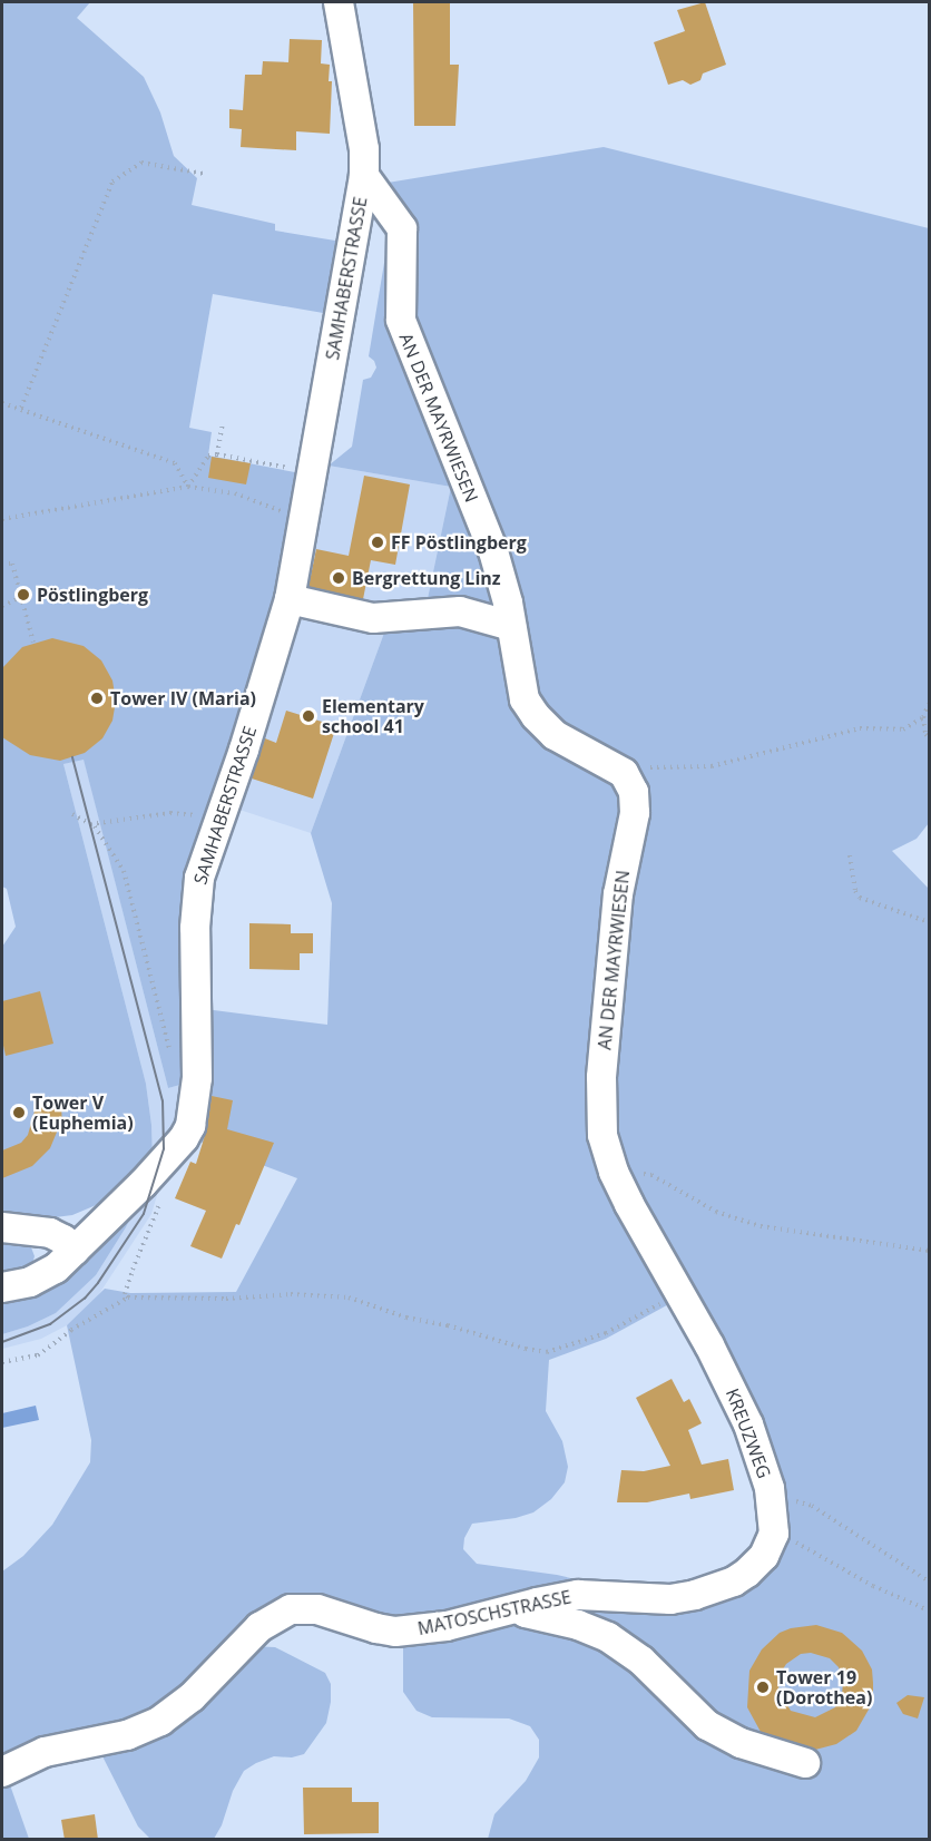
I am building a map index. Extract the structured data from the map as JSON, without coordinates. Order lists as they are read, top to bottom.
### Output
{
  "streets": {
    "street": [
      "SAMHABERSTRASSE",
      "AN DER MAYRWIESEN",
      "KREUZWEG",
      "MATOSCHSTRASSE"
    ]
  },
  "crossings": [
    ["SAMHABERSTRASSE", "AN DER MAYRWIESEN"],
    ["AN DER MAYRWIESEN", "KREUZWEG"],
    ["KREUZWEG", "MATOSCHSTRASSE"]
  ],
  "places": [
    "FF Pöstlingberg",
    "Bergrettung Linz",
    "Pöstlingberg",
    "Tower IV (Maria)",
    "Elementary school 41",
    "Tower V (Euphemia)",
    "Tower 19 (Dorothea)"
  ]
}
